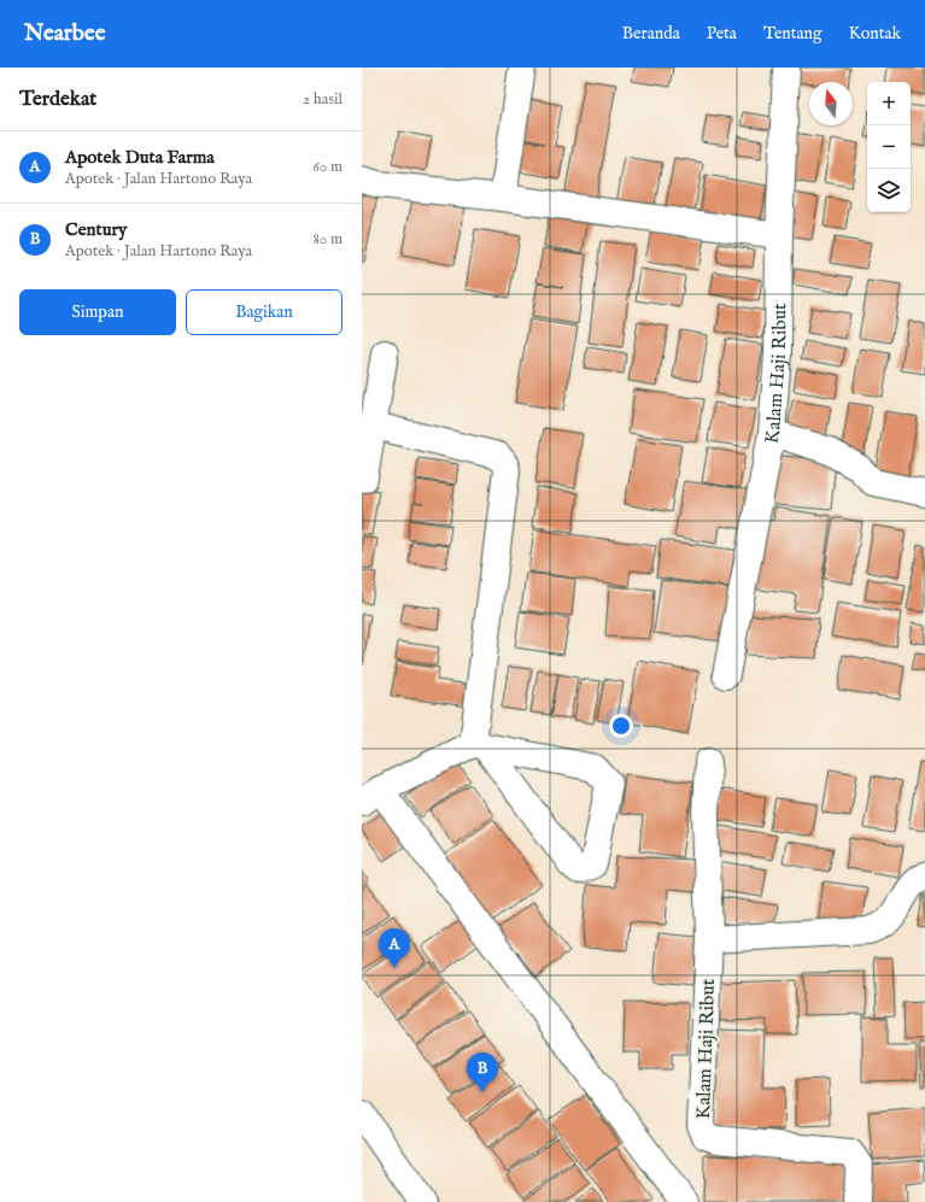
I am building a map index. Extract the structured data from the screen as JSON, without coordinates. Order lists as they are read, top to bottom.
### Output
{
  "streets": {
    "street": ["Kalam Haji Ribut"]
  },
  "north": "top",
  "page": {
    "header": "Nearbee",
    "nav": [
      "Beranda",
      "Peta",
      "Tentang",
      "Kontak"
    ],
    "heading": ["Terdekat", "2 hasil"],
    "map_buttons": ["+", "−"],
    "list": [
      {
        "mark": "A",
        "name": "Apotek Duta Farma",
        "note": "Apotek · Jalan Hartono Raya",
        "value": "60 m"
      },
      {
        "mark": "B",
        "name": "Century",
        "note": "Apotek · Jalan Hartono Raya",
        "value": "80 m"
      }
    ],
    "buttons": ["Simpan", "Bagikan"],
    "pins": ["A", "B"]
  }
}
